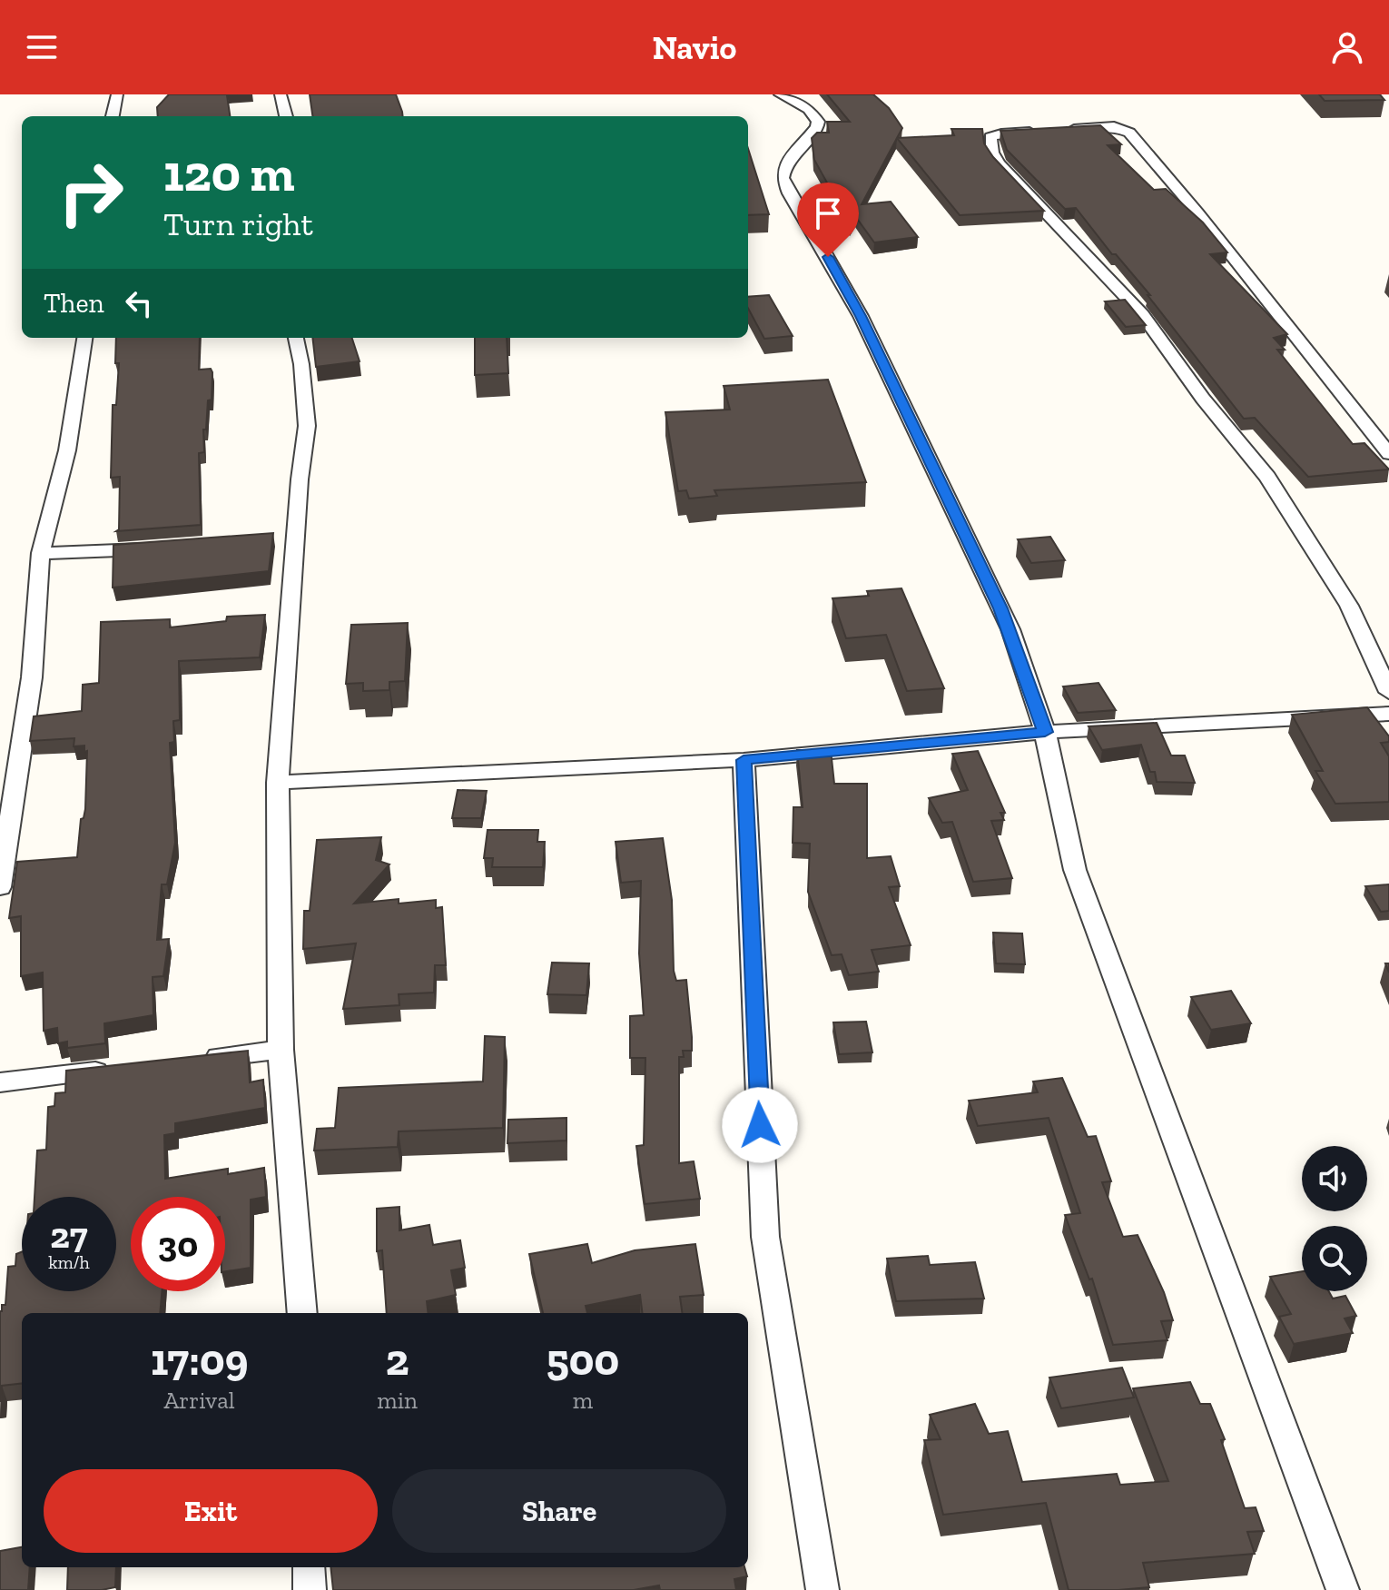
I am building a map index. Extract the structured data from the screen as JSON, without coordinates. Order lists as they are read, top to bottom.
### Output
{
  "page": {
    "header": "Navio",
    "turn": ["120 m", "Turn right"],
    "then": "Then",
    "speed": "27 km/h",
    "limit": "30",
    "eta": [
      "17:09",
      "Arrival",
      "2",
      "min",
      "500",
      "m"
    ],
    "buttons": ["Exit", "Share"]
  }
}
